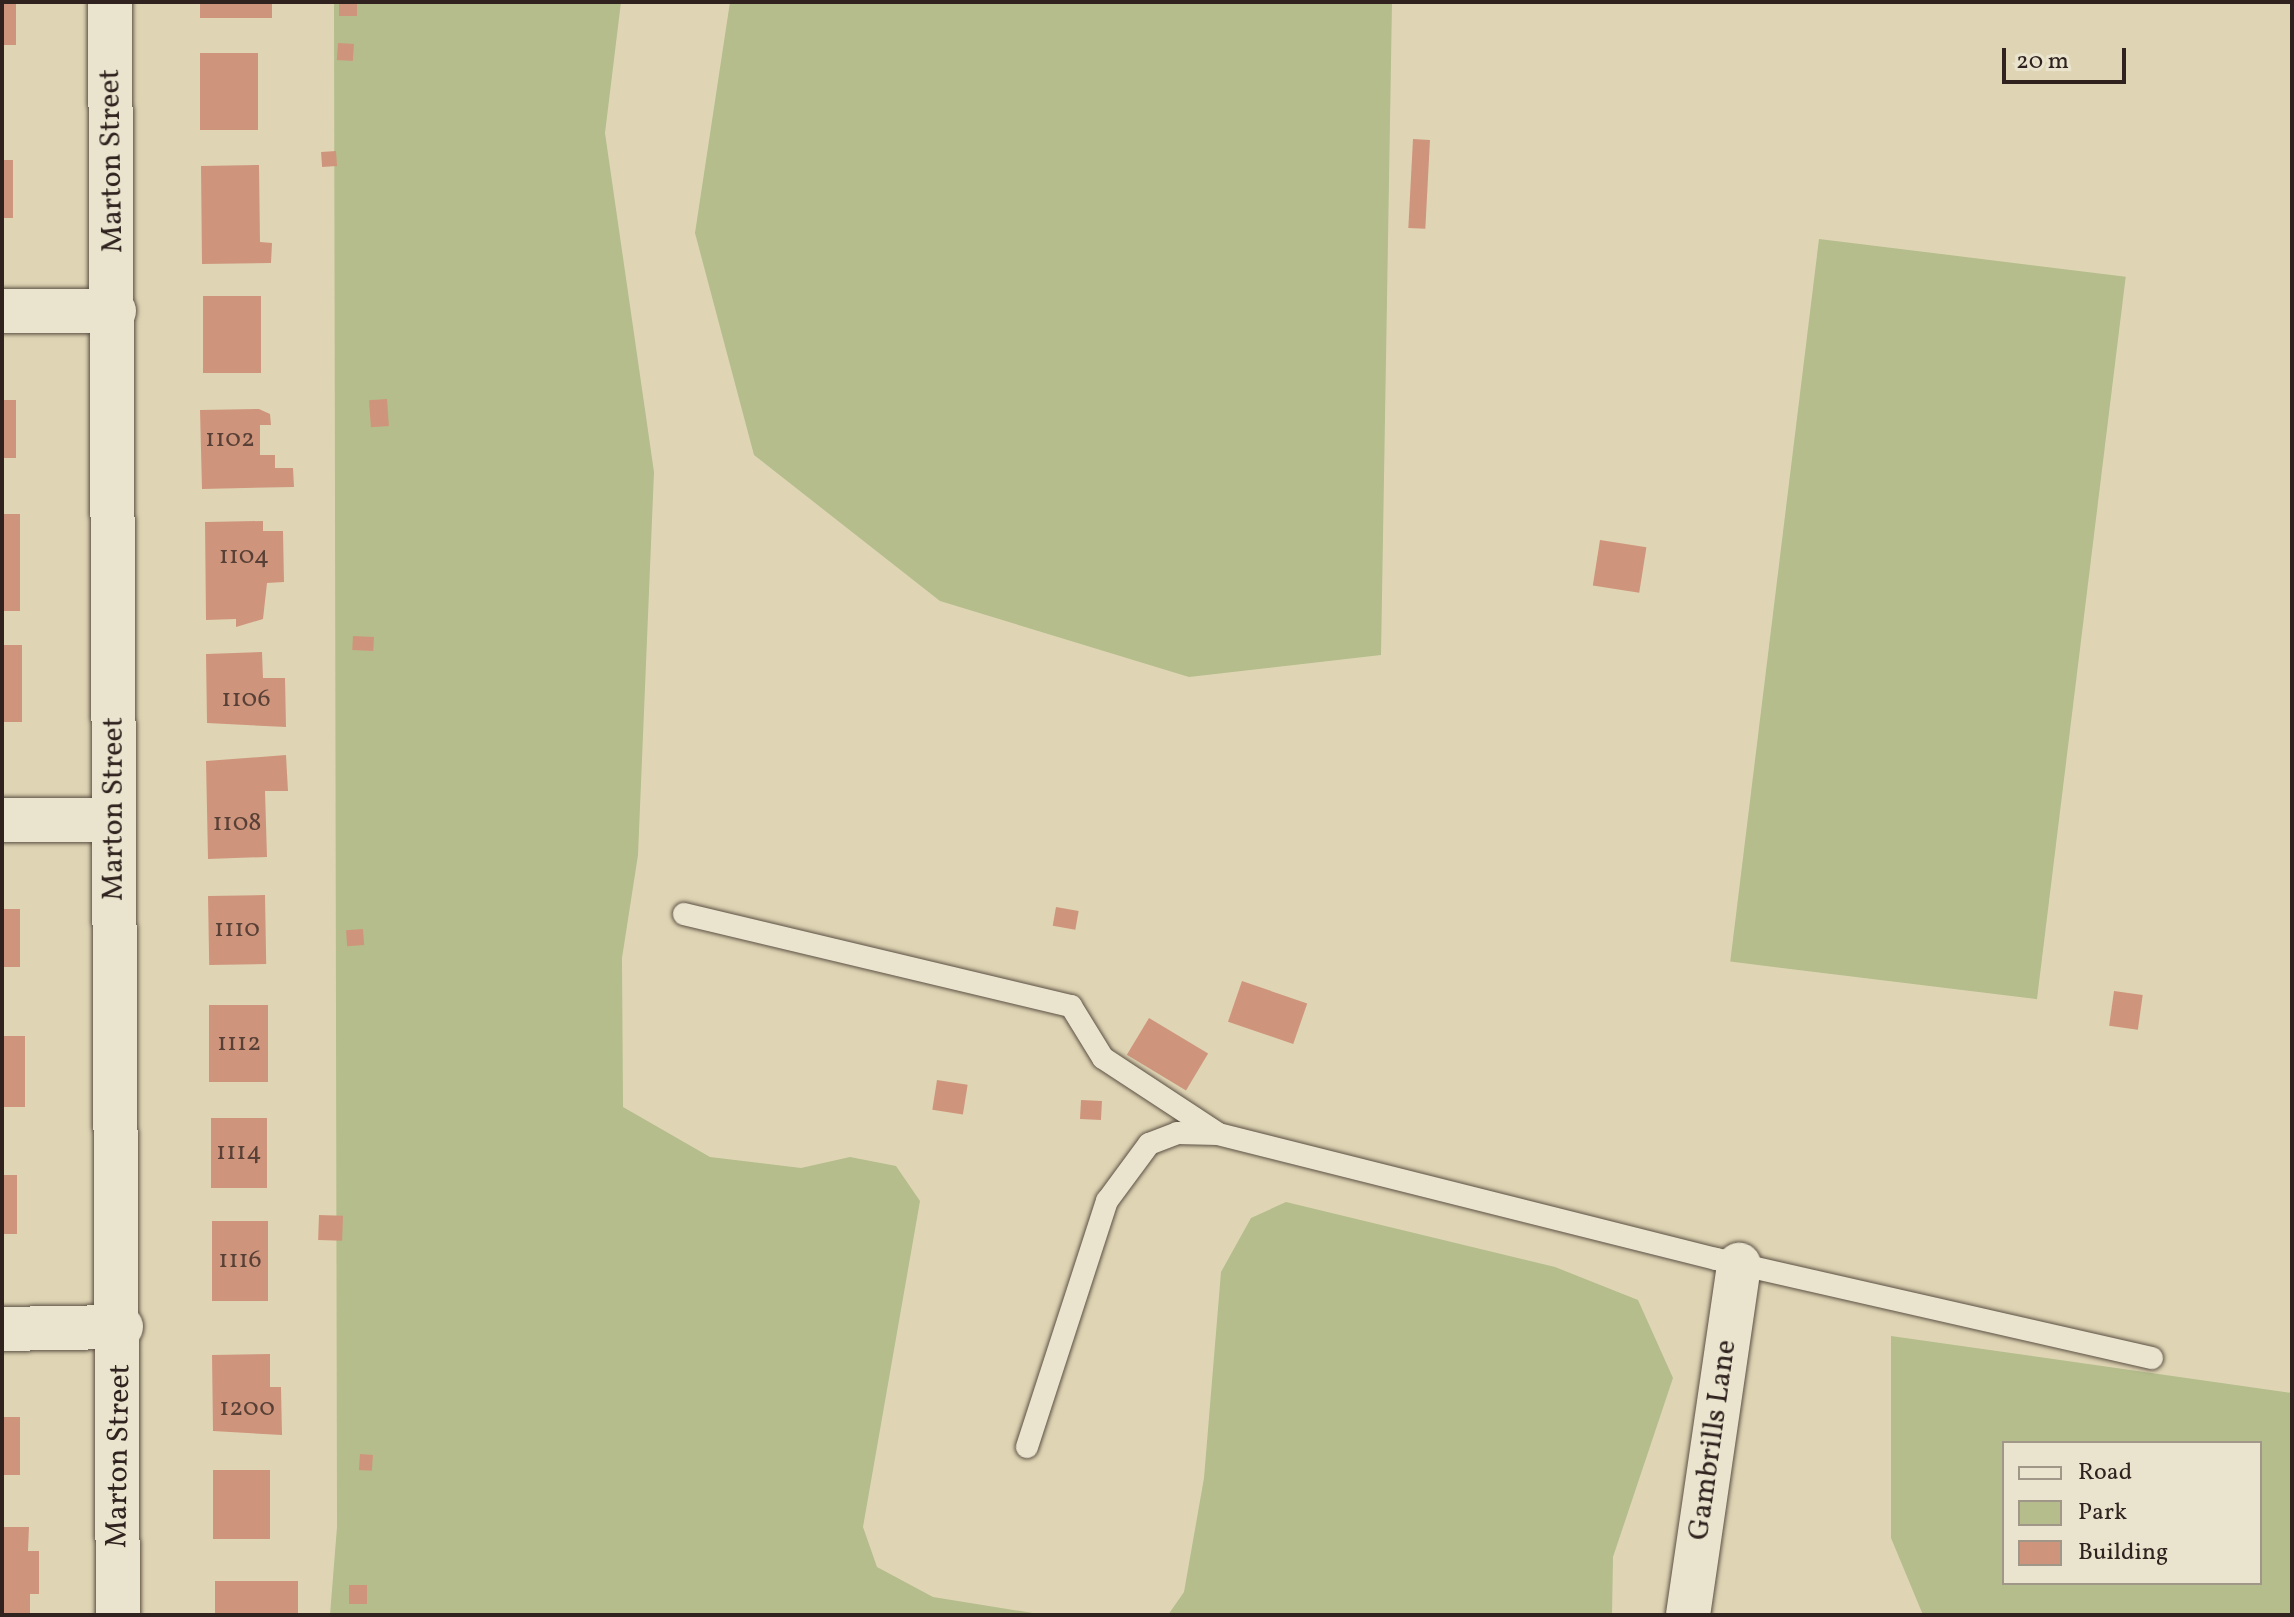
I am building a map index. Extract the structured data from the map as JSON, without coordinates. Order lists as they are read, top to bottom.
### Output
{
  "streets": {
    "street": ["Marton Street", "Gambrills Lane"]
  },
  "house_numbers": [
    "1102",
    "1104",
    "1106",
    "1108",
    "1110",
    "1112",
    "1114",
    "1116",
    "1200"
  ],
  "legend": ["Road", "Park", "Building"],
  "scale_bar": "20 m"
}
